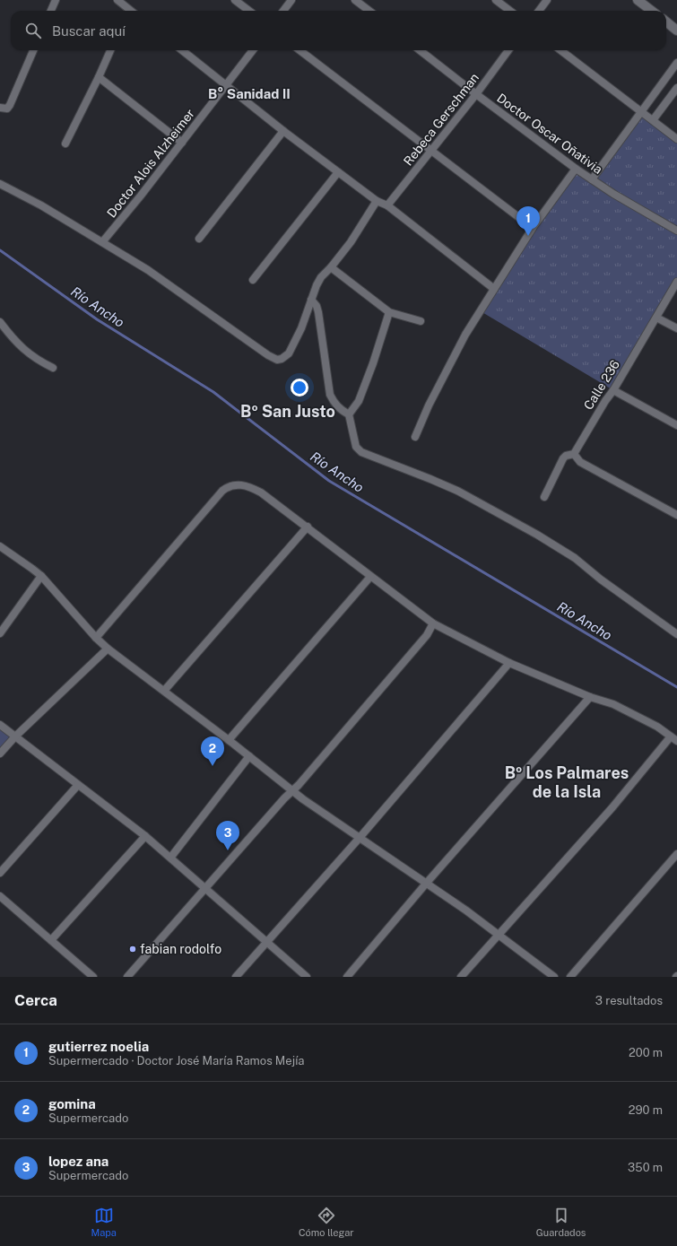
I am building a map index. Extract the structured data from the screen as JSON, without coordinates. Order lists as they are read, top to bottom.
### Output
{
  "streets": {
    "street": [
      "Rebeca Gerschman",
      "Doctor Oscar Oñativia",
      "Doctor Alois Alzheimer",
      "Calle 236"
    ]
  },
  "crossings": [
    ["Rebeca Gerschman", "Doctor Oscar Oñativia"]
  ],
  "districts": ["B° Sanidad II", "Bº San Justo", "Bº Los Palmares de la Isla"],
  "water": ["Río Ancho"],
  "places": ["fabian rodolfo"],
  "page": {
    "search": "Buscar aquí",
    "pins": ["1", "2", "3"],
    "heading": ["Cerca", "3 resultados"],
    "list": [
      {
        "mark": "1",
        "name": "gutierrez noelia",
        "note": "Supermercado · Doctor José María Ramos Mejía",
        "value": "200 m"
      },
      {
        "mark": "2",
        "name": "gomina",
        "note": "Supermercado",
        "value": "290 m"
      },
      {
        "mark": "3",
        "name": "lopez ana",
        "note": "Supermercado",
        "value": "350 m"
      }
    ],
    "nav": ["Mapa", "Cómo llegar", "Guardados"]
  }
}
